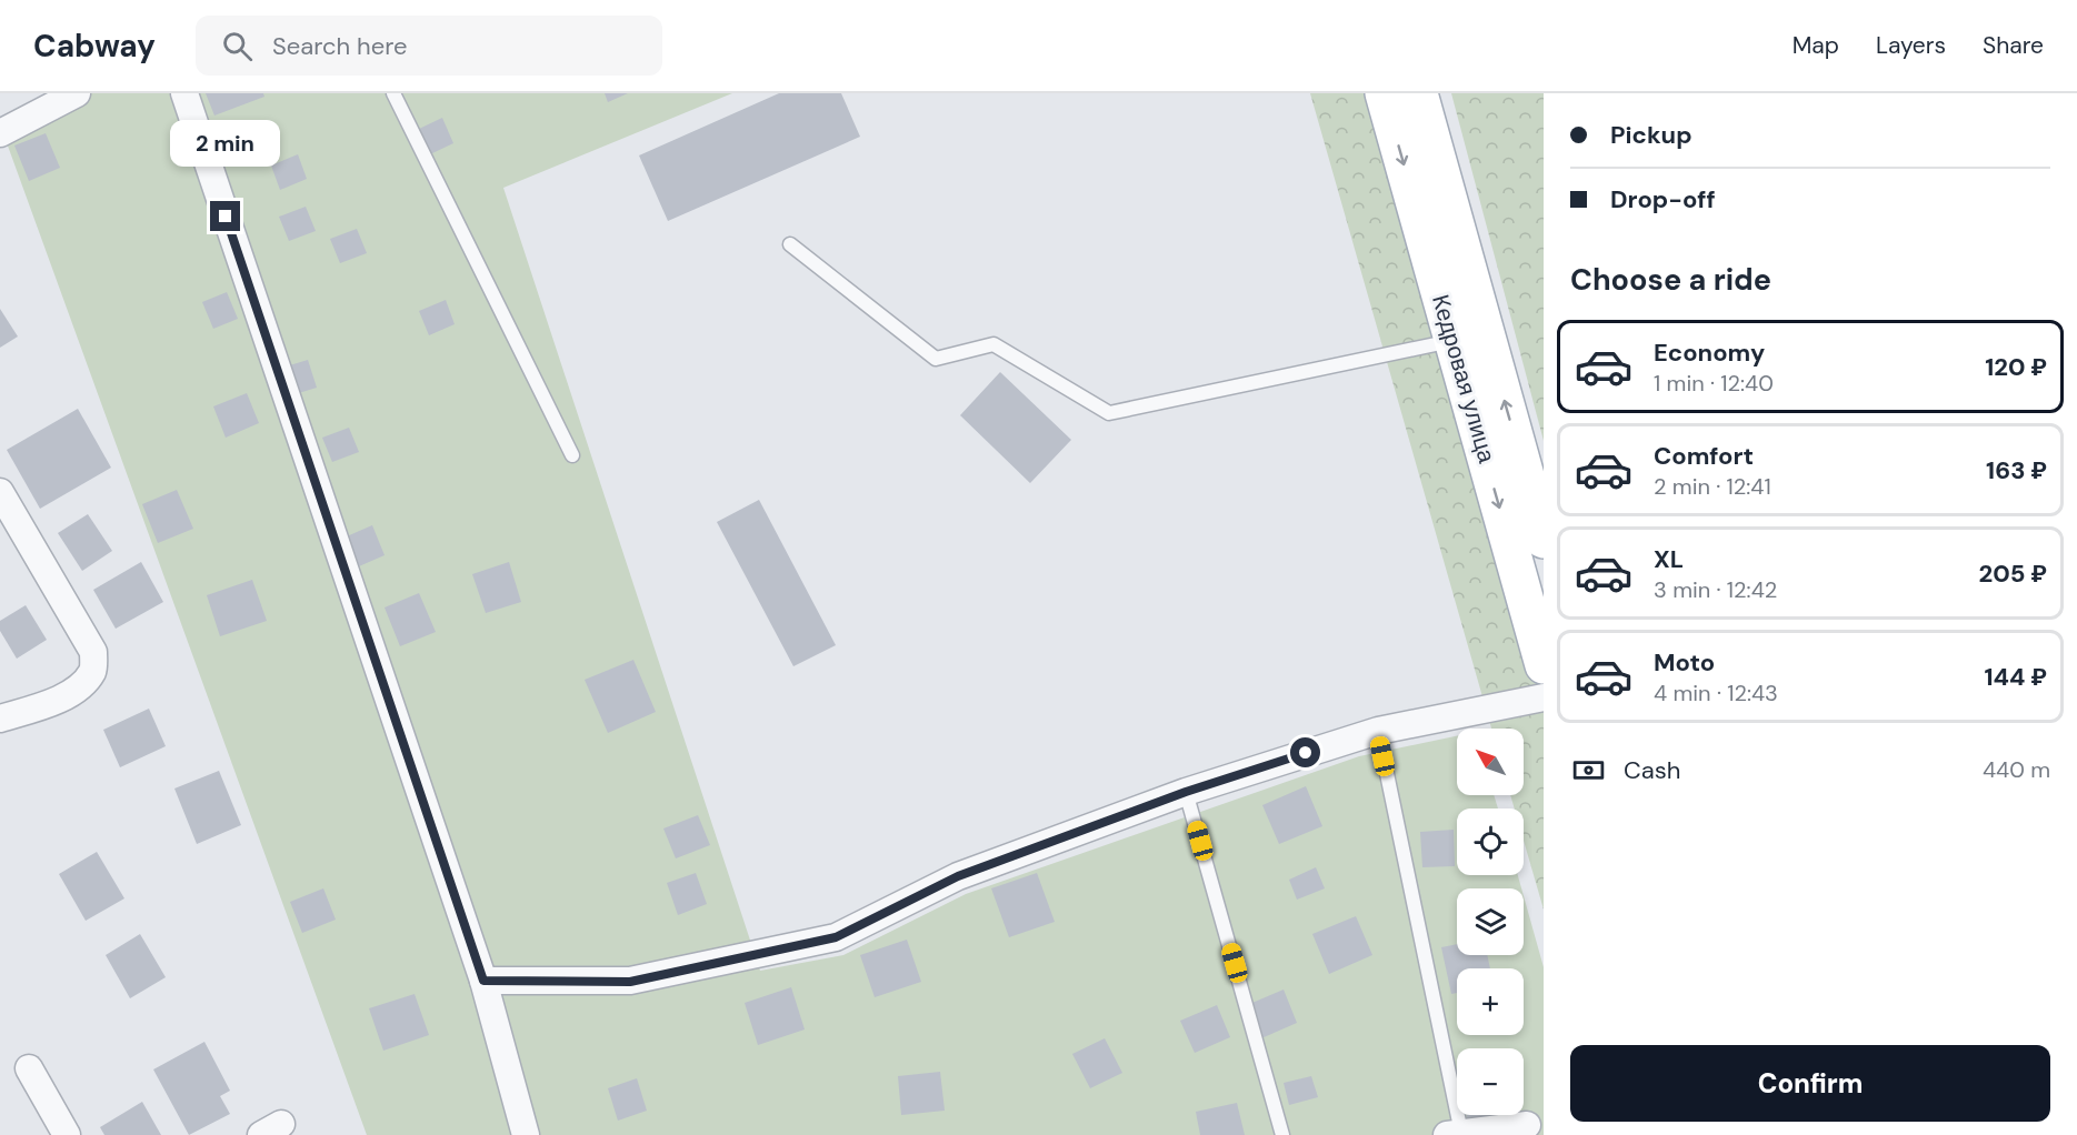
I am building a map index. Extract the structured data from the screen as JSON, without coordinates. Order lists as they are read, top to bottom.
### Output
{
  "streets": {
    "main road": ["Кедровая улица"]
  },
  "north": "top left",
  "page": {
    "header": "Cabway",
    "search": "Search here",
    "nav": ["Map", "Layers", "Share"],
    "banner": ["Pickup", "Drop-off"],
    "bubble": "2 min",
    "heading": "Choose a ride",
    "list": [
      {
        "name": "Economy",
        "note": "1 min · 12:40",
        "value": "120 ₽"
      },
      {
        "name": "Comfort",
        "note": "2 min · 12:41",
        "value": "163 ₽"
      },
      {
        "name": "XL",
        "note": "3 min · 12:42",
        "value": "205 ₽"
      },
      {
        "name": "Moto",
        "note": "4 min · 12:43",
        "value": "144 ₽"
      }
    ],
    "map_buttons": ["+", "−"],
    "pay": ["Cash", "440 m"],
    "buttons": "Confirm"
  }
}
